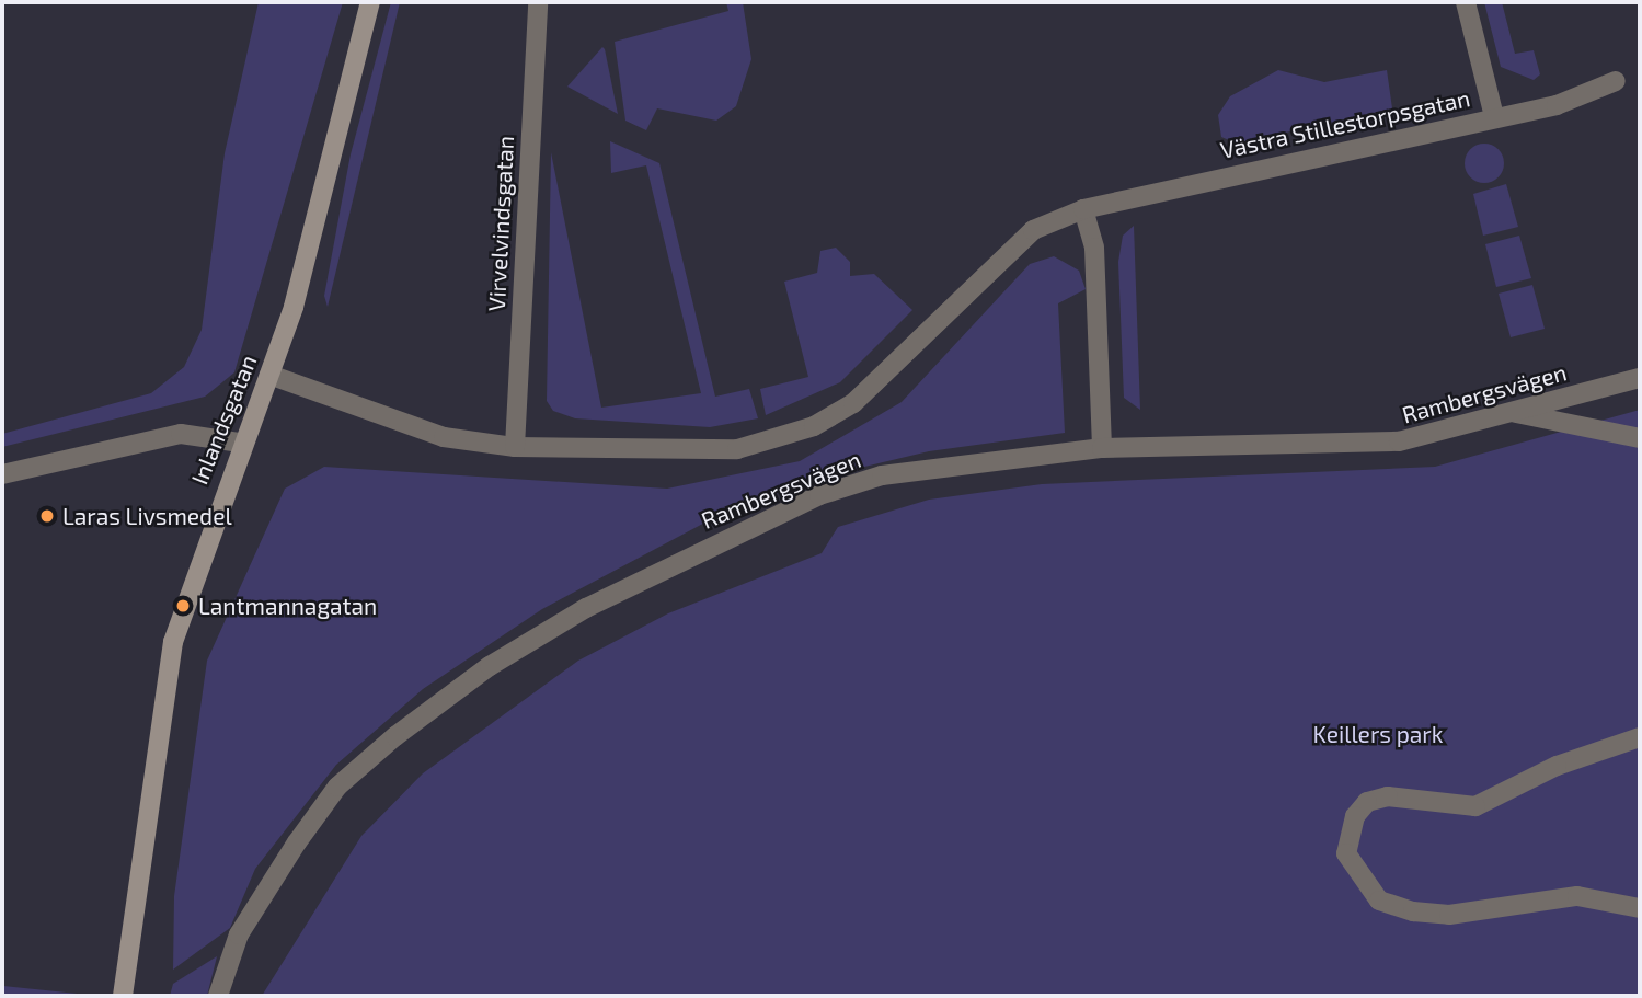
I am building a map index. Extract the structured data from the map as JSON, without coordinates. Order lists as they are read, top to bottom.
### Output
{
  "streets": {
    "street": [
      "Västra Stillestorpsgatan",
      "Virvelvindsgatan",
      "Rambergsvägen",
      "Inlandsgatan"
    ]
  },
  "crossings": [
    ["Västra Stillestorpsgatan", "Virvelvindsgatan"],
    ["Västra Stillestorpsgatan", "Inlandsgatan"]
  ],
  "parks": ["Keillers park"],
  "places": ["Laras Livsmedel", "Lantmannagatan"]
}
